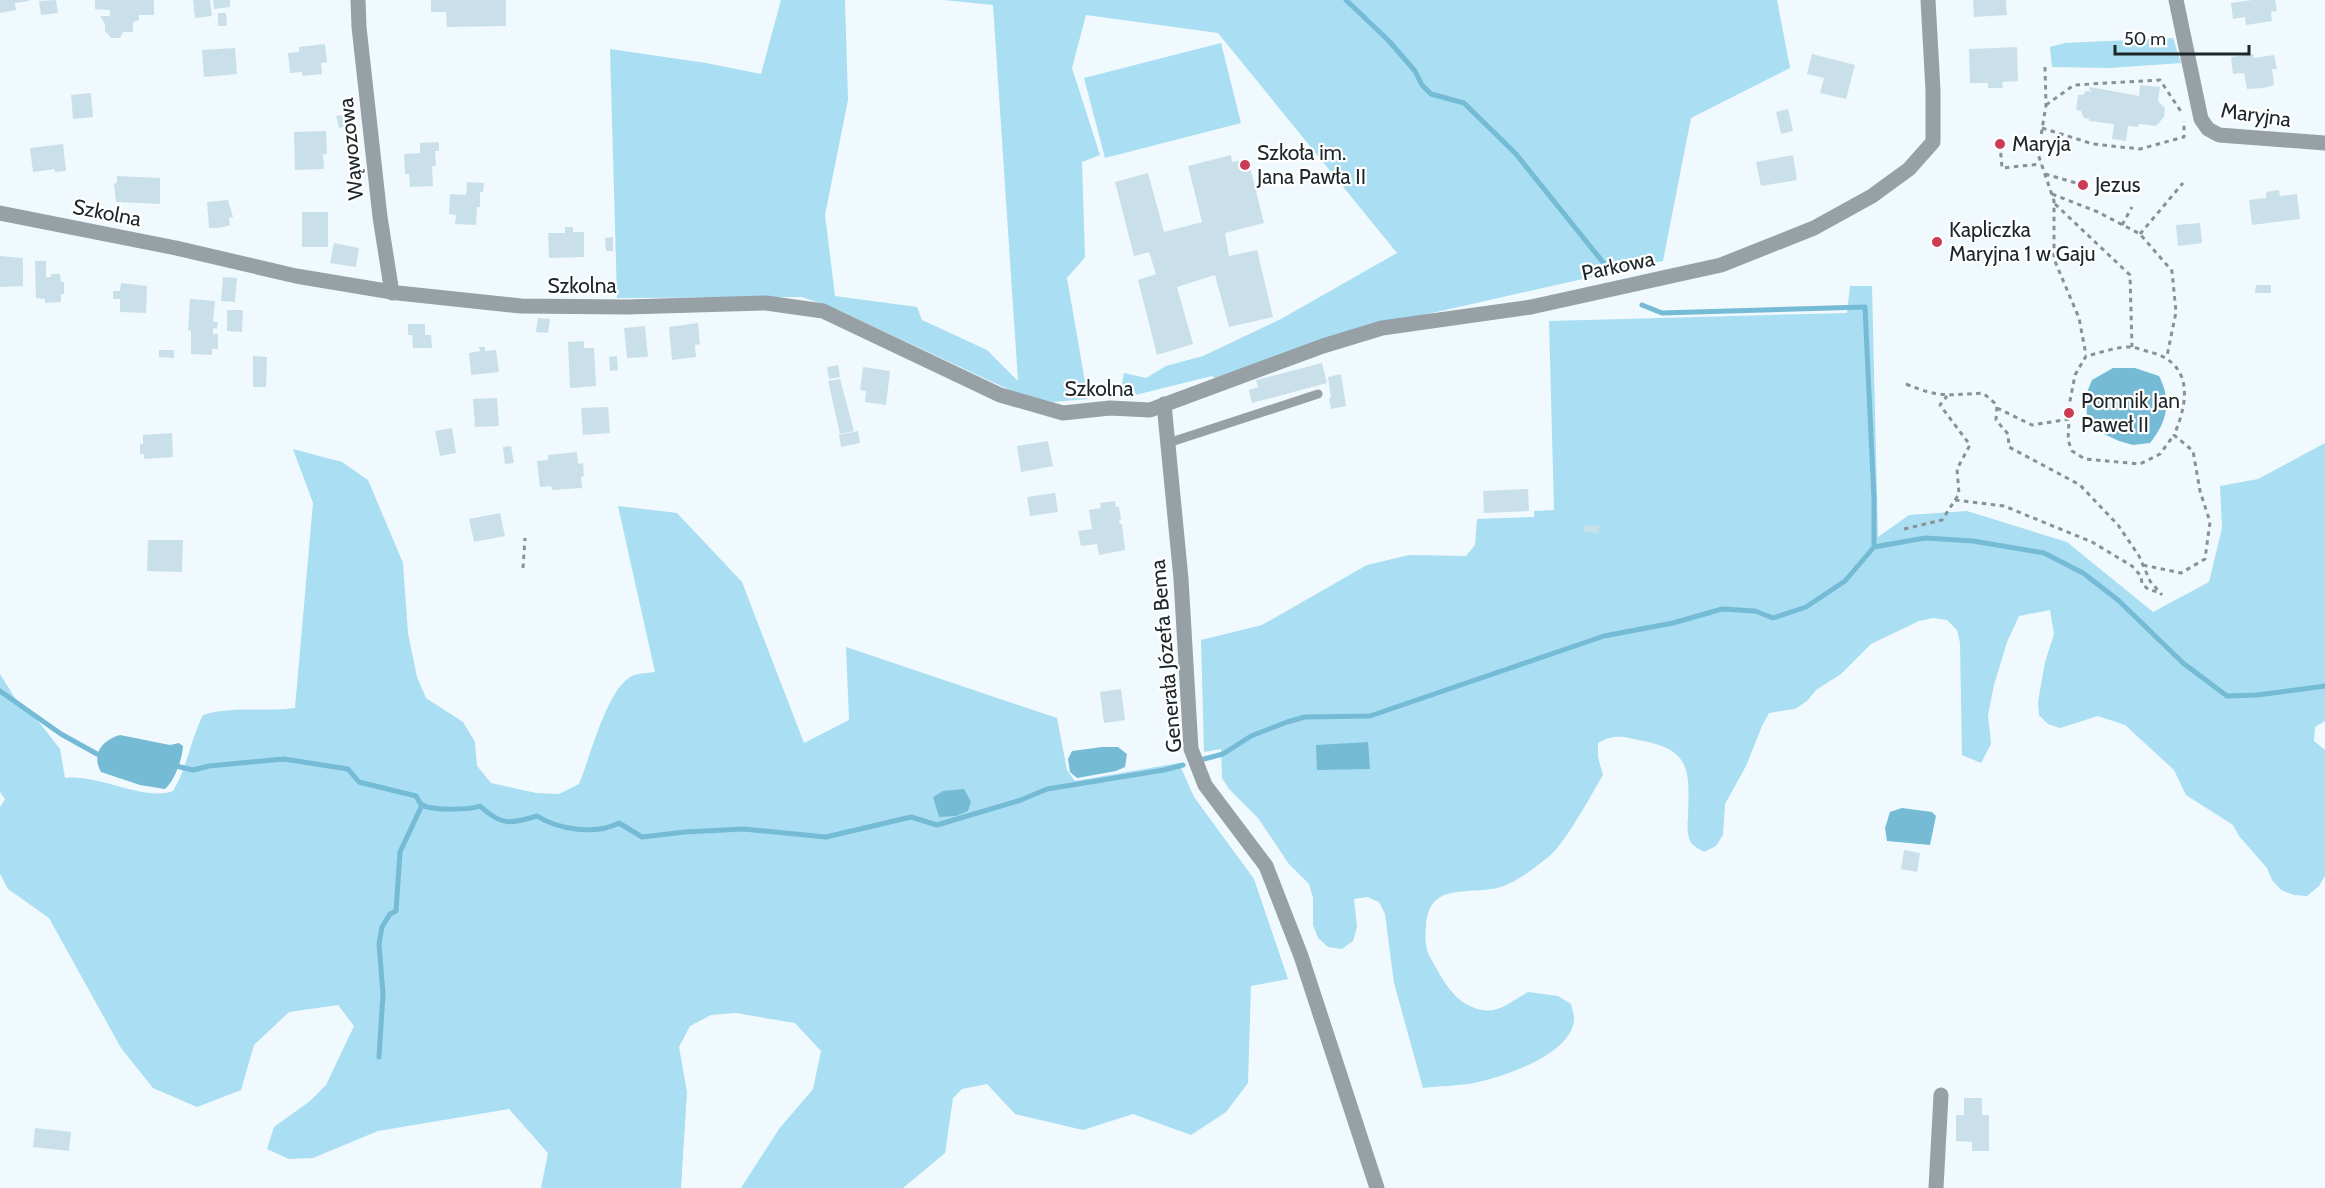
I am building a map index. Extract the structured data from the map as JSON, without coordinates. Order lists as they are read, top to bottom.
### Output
{
  "streets": {
    "street": [
      "Maryjna",
      "Wąwozowa",
      "Szkolna",
      "Parkowa",
      "Generała Józefa Bema"
    ]
  },
  "crossings": [
    ["Wąwozowa", "Szkolna"],
    ["Szkolna", "Parkowa"],
    ["Szkolna", "Generała Józefa Bema"],
    ["Parkowa", "Generała Józefa Bema"]
  ],
  "places": [
    "Maryja",
    "Szkoła im. Jana Pawła II",
    "Jezus",
    "Kapliczka Maryjna 1 w Gaju",
    "Pomnik Jan Paweł II"
  ],
  "scale_bar": "50 m"
}
